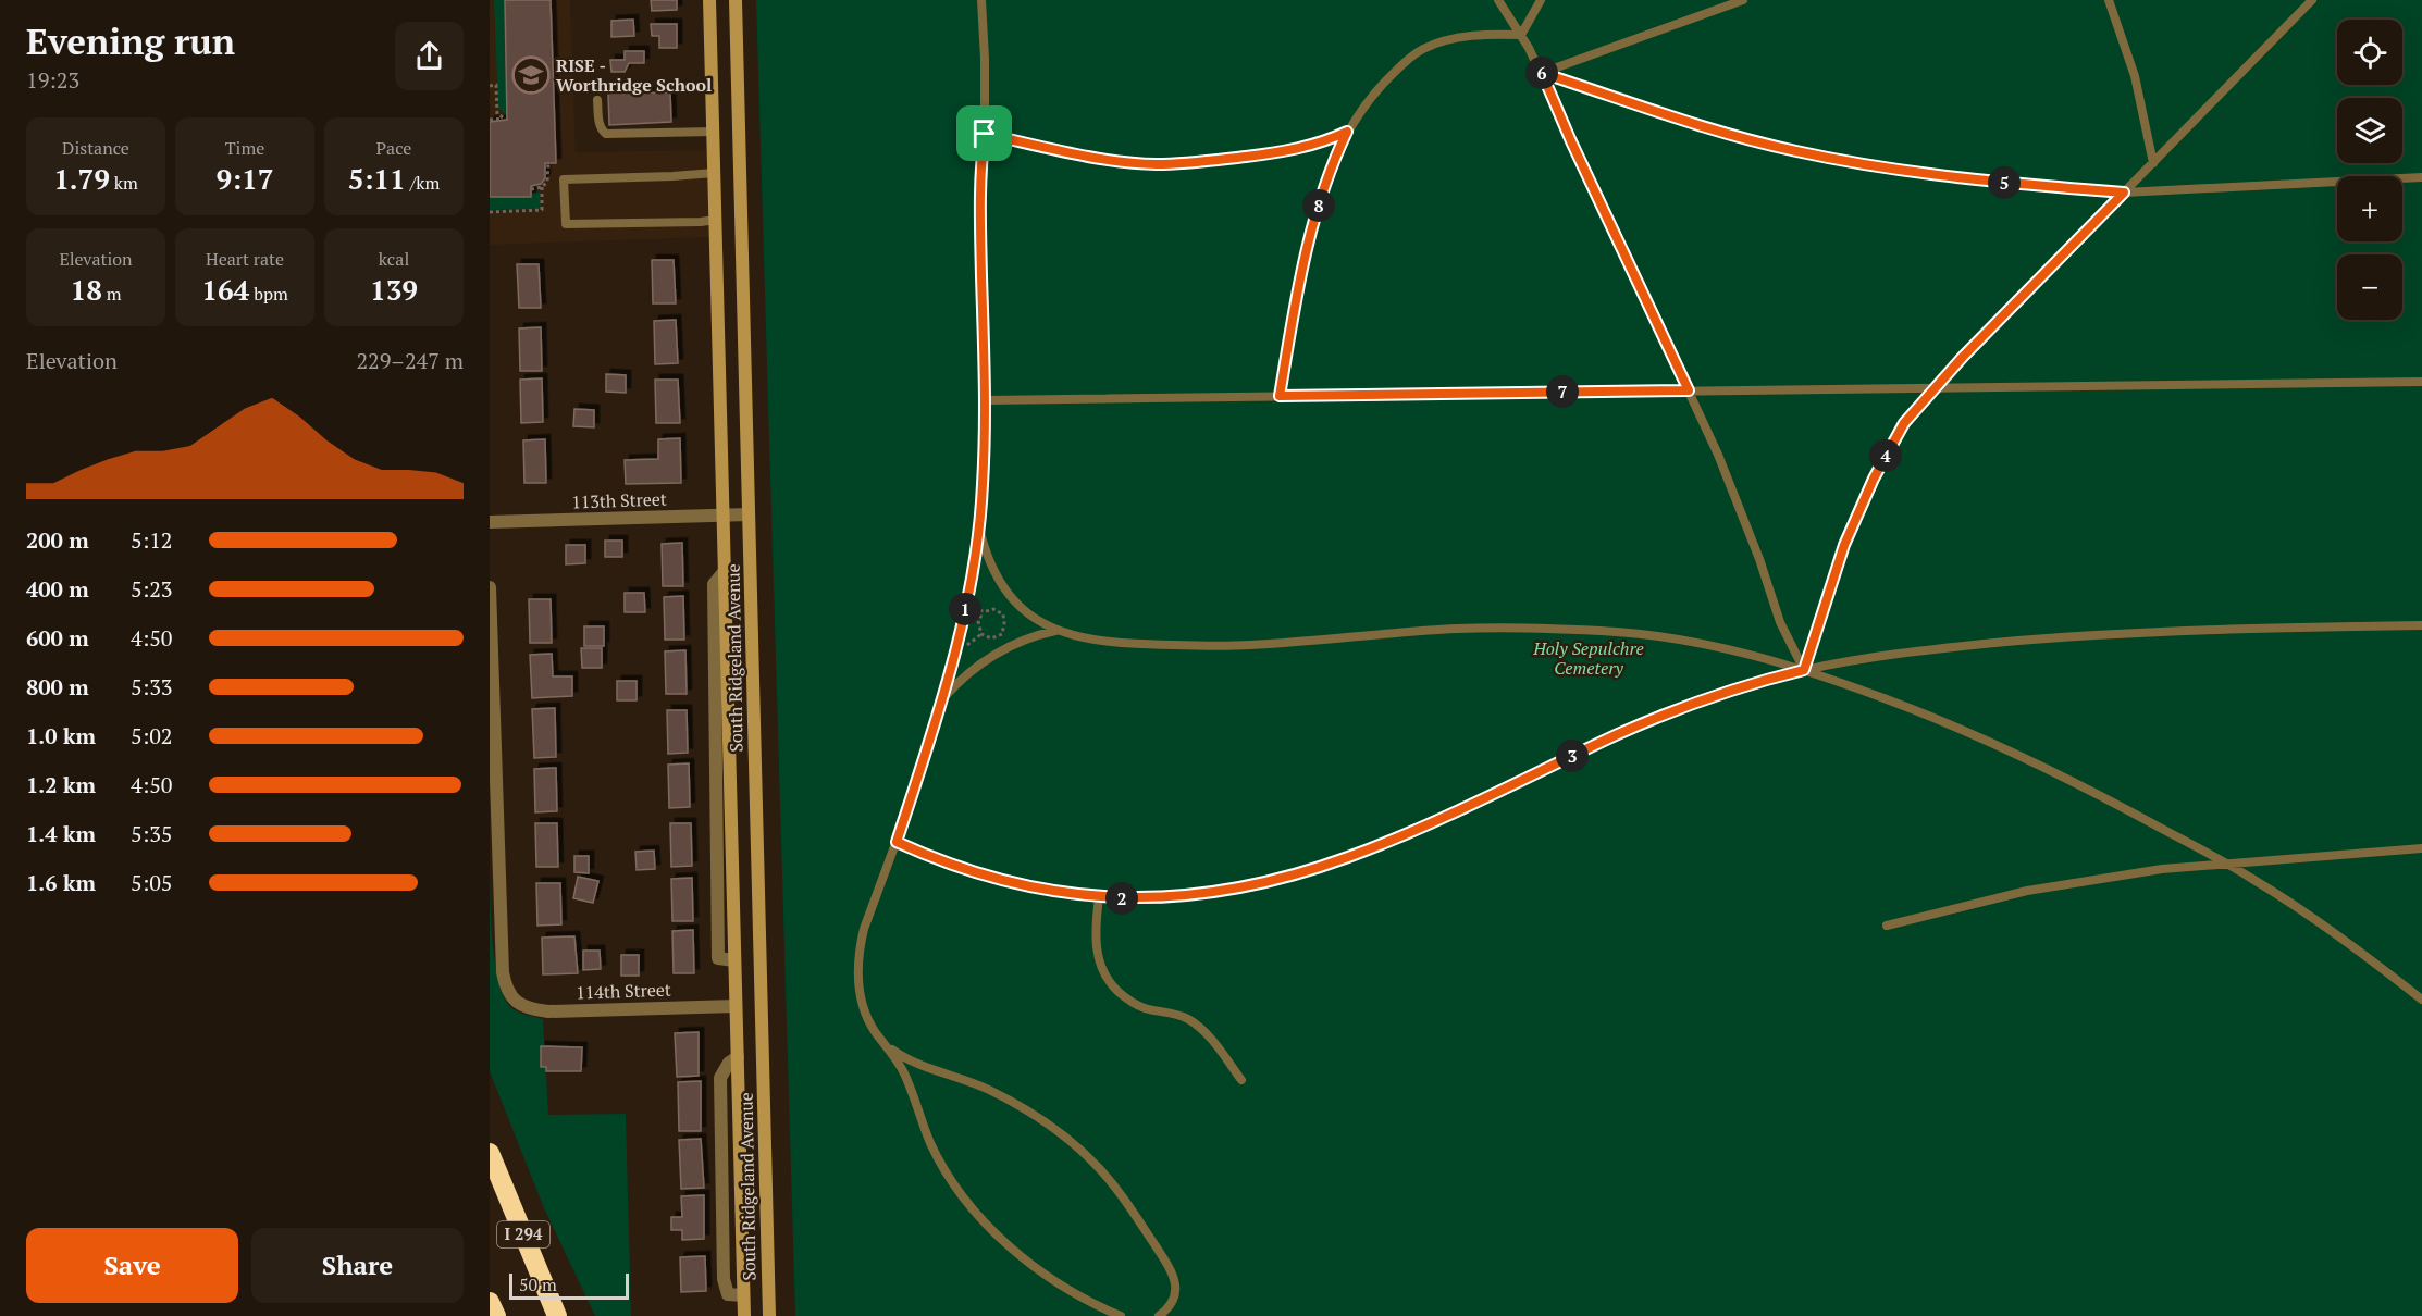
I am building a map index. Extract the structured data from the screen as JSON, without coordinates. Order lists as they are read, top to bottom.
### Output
{
  "streets": {
    "highway": ["I 294"],
    "main road": ["South Ridgeland Avenue"],
    "street": ["113th Street", "114th Street"]
  },
  "crossings": [
    ["113th Street", "South Ridgeland Avenue"],
    ["South Ridgeland Avenue", "114th Street"]
  ],
  "parks": ["Holy Sepulchre Cemetery"],
  "places": {
    "school or university": ["RISE - Worthridge School"]
  },
  "scale_bar": "50 m",
  "page": {
    "heading": ["Evening run", "19:23"],
    "map_buttons": ["+", "−"],
    "pins": [
      "6",
      "5",
      "8",
      "7",
      "4",
      "1",
      "3",
      "2"
    ],
    "stats": [
      ["Distance", "1.79 km"],
      ["Time", "9:17"],
      ["Pace", "5:11 /km"],
      ["Elevation", "18 m"],
      ["Heart rate", "164 bpm"],
      ["kcal", "139"]
    ],
    "chart": ["Elevation", "229–247 m"],
    "list": [
      {
        "name": "200 m",
        "note": "5:12"
      },
      {
        "name": "400 m",
        "note": "5:23"
      },
      {
        "name": "600 m",
        "note": "4:50"
      },
      {
        "name": "800 m",
        "note": "5:33"
      },
      {
        "name": "1.0 km",
        "note": "5:02"
      },
      {
        "name": "1.2 km",
        "note": "4:50"
      },
      {
        "name": "1.4 km",
        "note": "5:35"
      },
      {
        "name": "1.6 km",
        "note": "5:05"
      }
    ],
    "buttons": ["Save", "Share"],
    "scale": "50 m"
  }
}
